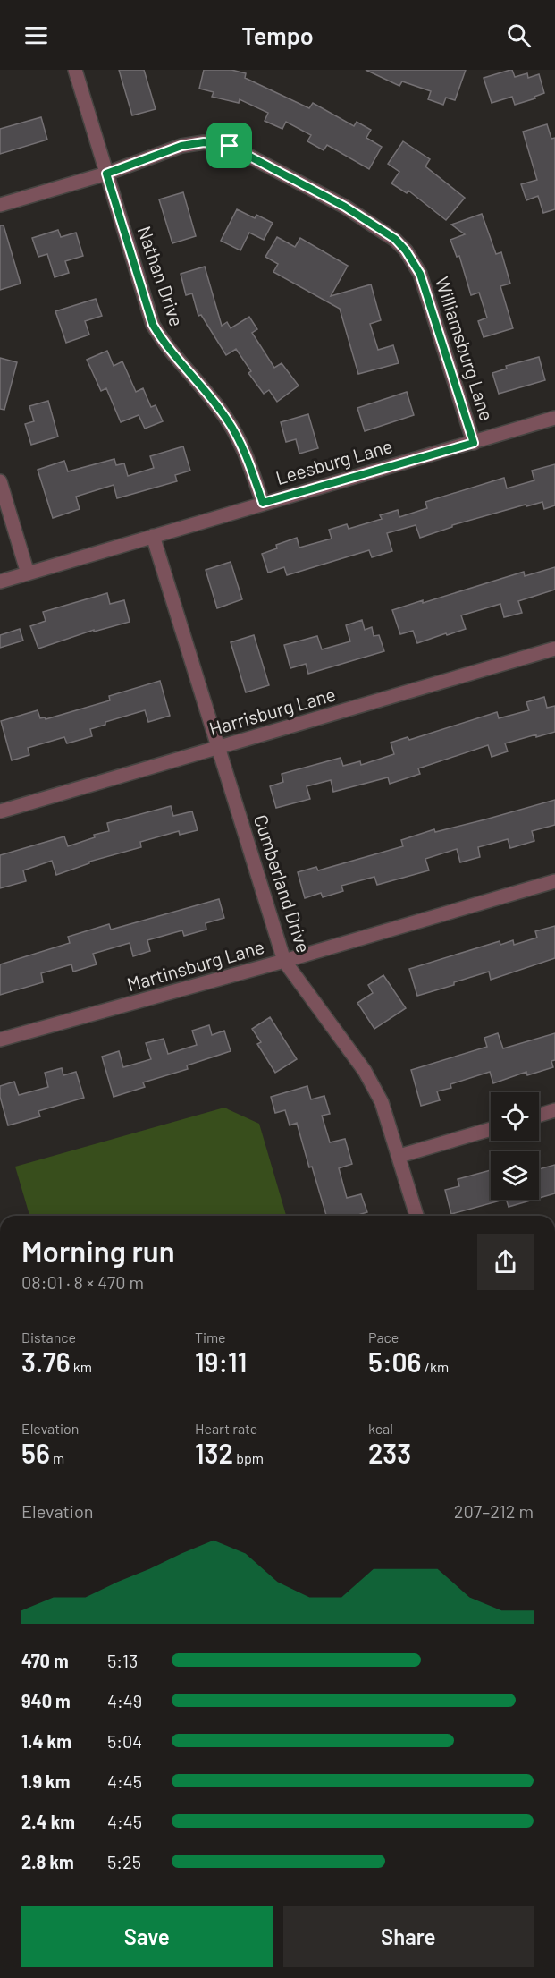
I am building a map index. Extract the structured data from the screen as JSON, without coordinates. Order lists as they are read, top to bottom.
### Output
{
  "streets": {
    "street": [
      "Nathan Drive",
      "Williamsburg Lane",
      "Leesburg Lane",
      "Harrisburg Lane",
      "Cumberland Drive",
      "Martinsburg Lane"
    ]
  },
  "crossings": [
    ["Nathan Drive", "Williamsburg Lane"],
    ["Nathan Drive", "Leesburg Lane"],
    ["Williamsburg Lane", "Leesburg Lane"],
    ["Leesburg Lane", "Cumberland Drive"],
    ["Harrisburg Lane", "Cumberland Drive"],
    ["Cumberland Drive", "Martinsburg Lane"]
  ],
  "page": {
    "header": "Tempo",
    "heading": ["Morning run", "08:01 · 8 × 470 m"],
    "stats": [
      ["Distance", "3.76 km"],
      ["Time", "19:11"],
      ["Pace", "5:06 /km"],
      ["Elevation", "56 m"],
      ["Heart rate", "132 bpm"],
      ["kcal", "233"]
    ],
    "chart": ["Elevation", "207–212 m"],
    "list": [
      {
        "name": "470 m",
        "note": "5:13"
      },
      {
        "name": "940 m",
        "note": "4:49"
      },
      {
        "name": "1.4 km",
        "note": "5:04"
      },
      {
        "name": "1.9 km",
        "note": "4:45"
      },
      {
        "name": "2.4 km",
        "note": "4:45"
      },
      {
        "name": "2.8 km",
        "note": "5:25"
      }
    ],
    "buttons": ["Save", "Share"]
  }
}
